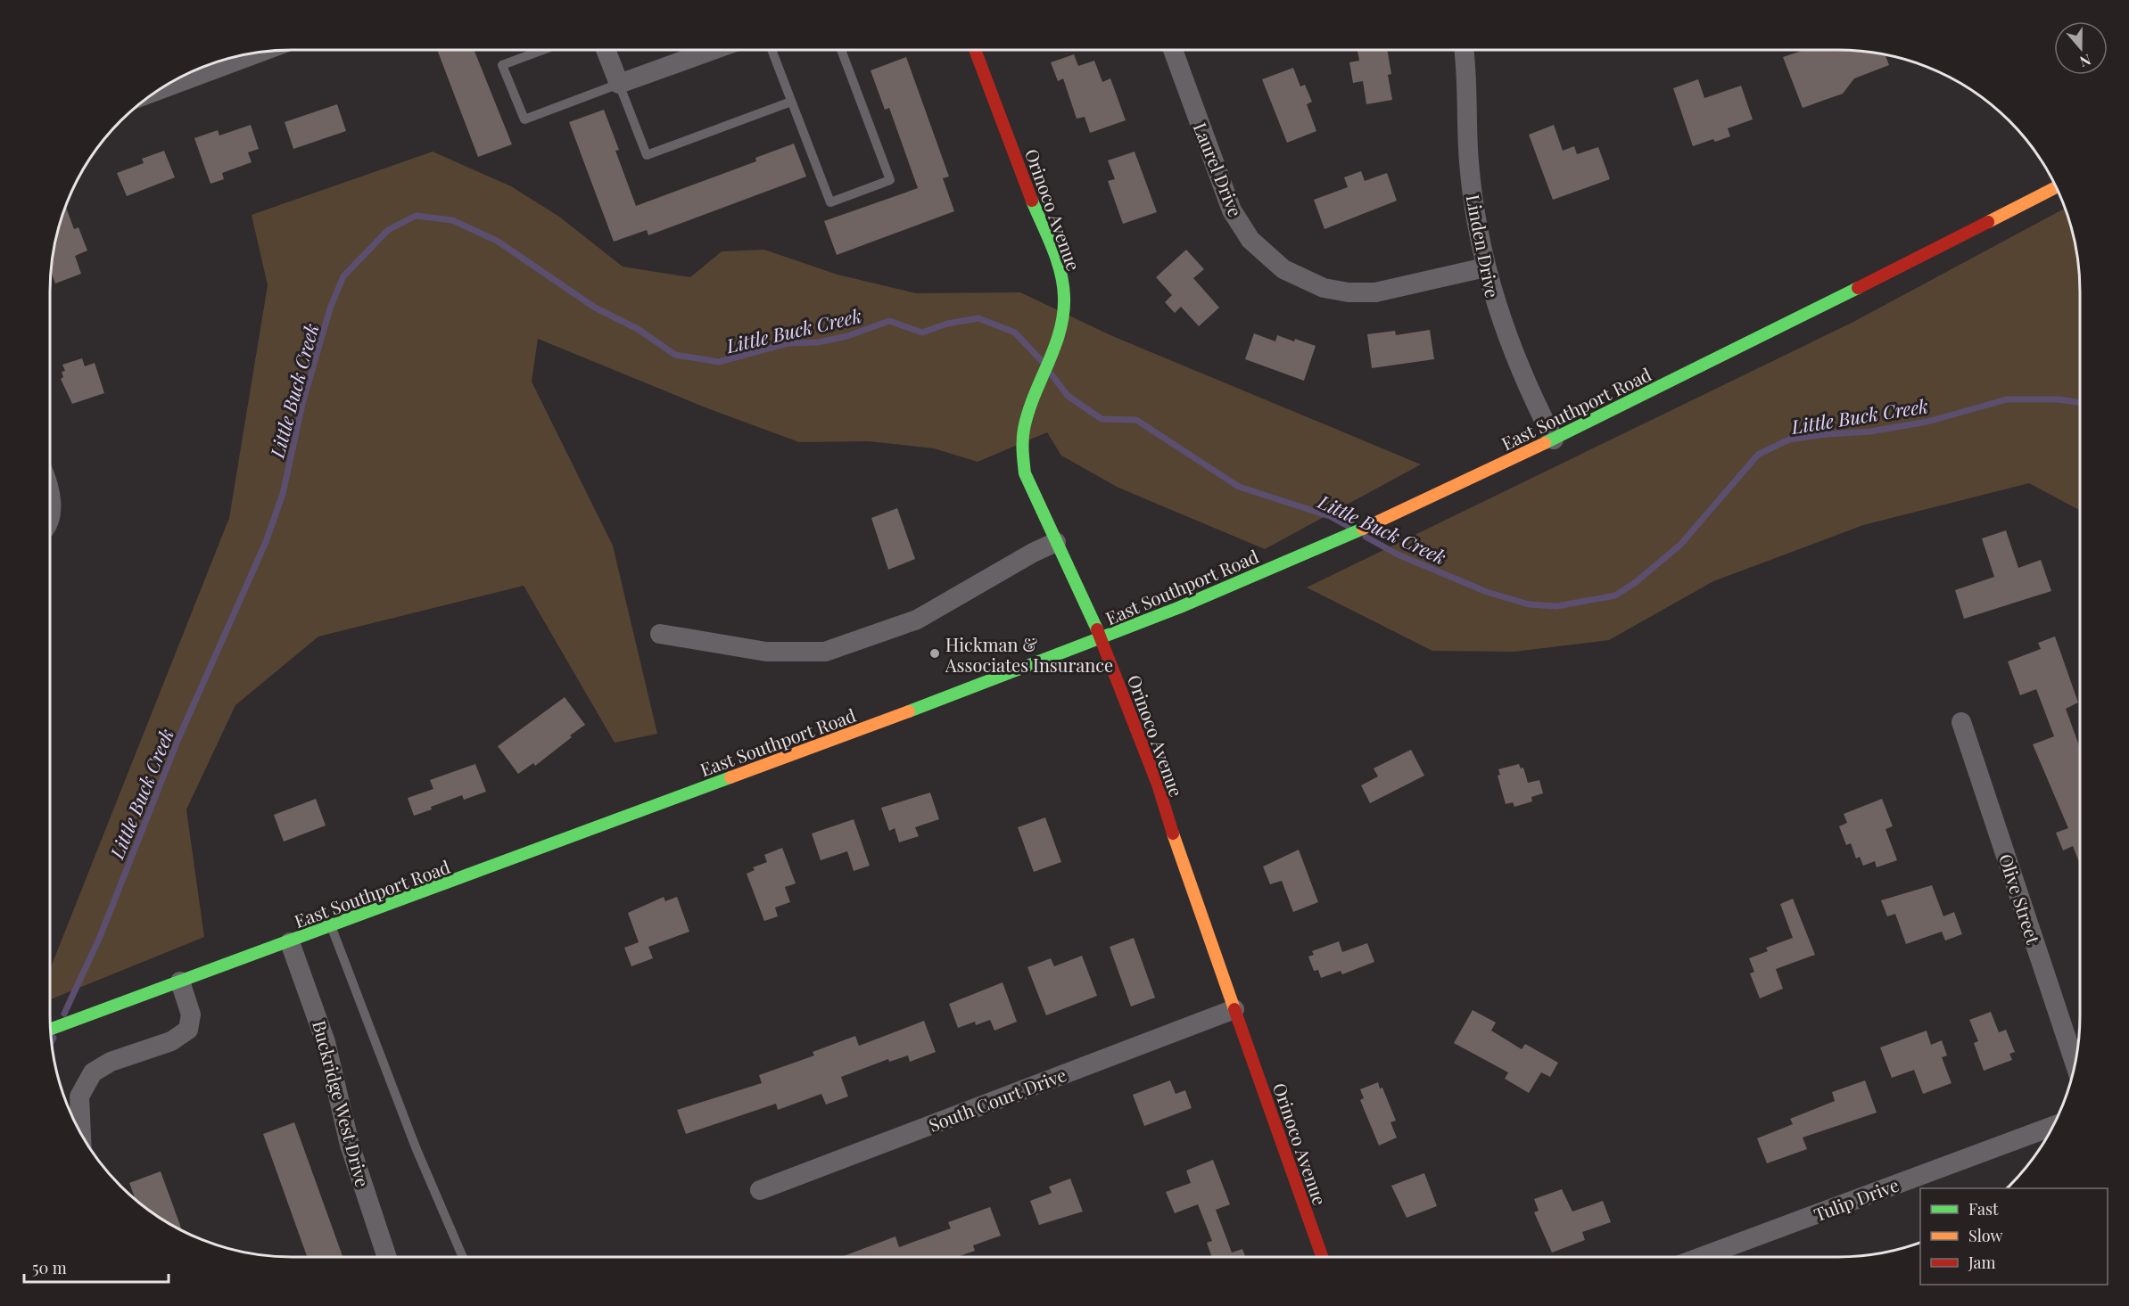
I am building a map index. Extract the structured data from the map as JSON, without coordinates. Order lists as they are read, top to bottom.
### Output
{
  "streets": {
    "main road": ["Orinoco Avenue", "East Southport Road"],
    "street": [
      "Laurel Drive",
      "Linden Drive",
      "Olive Street",
      "South Court Drive",
      "Buckridge West Drive",
      "Tulip Drive"
    ]
  },
  "crossings": [
    ["Laurel Drive", "Linden Drive"],
    ["Orinoco Avenue", "East Southport Road"],
    ["Orinoco Avenue", "South Court Drive"],
    ["Linden Drive", "East Southport Road"],
    ["East Southport Road", "Buckridge West Drive"]
  ],
  "water": ["Little Buck Creek"],
  "places": ["Hickman & Associates Insurance"],
  "legend": ["Fast", "Slow", "Jam"],
  "scale_bar": "50 m",
  "north": "bottom"
}
